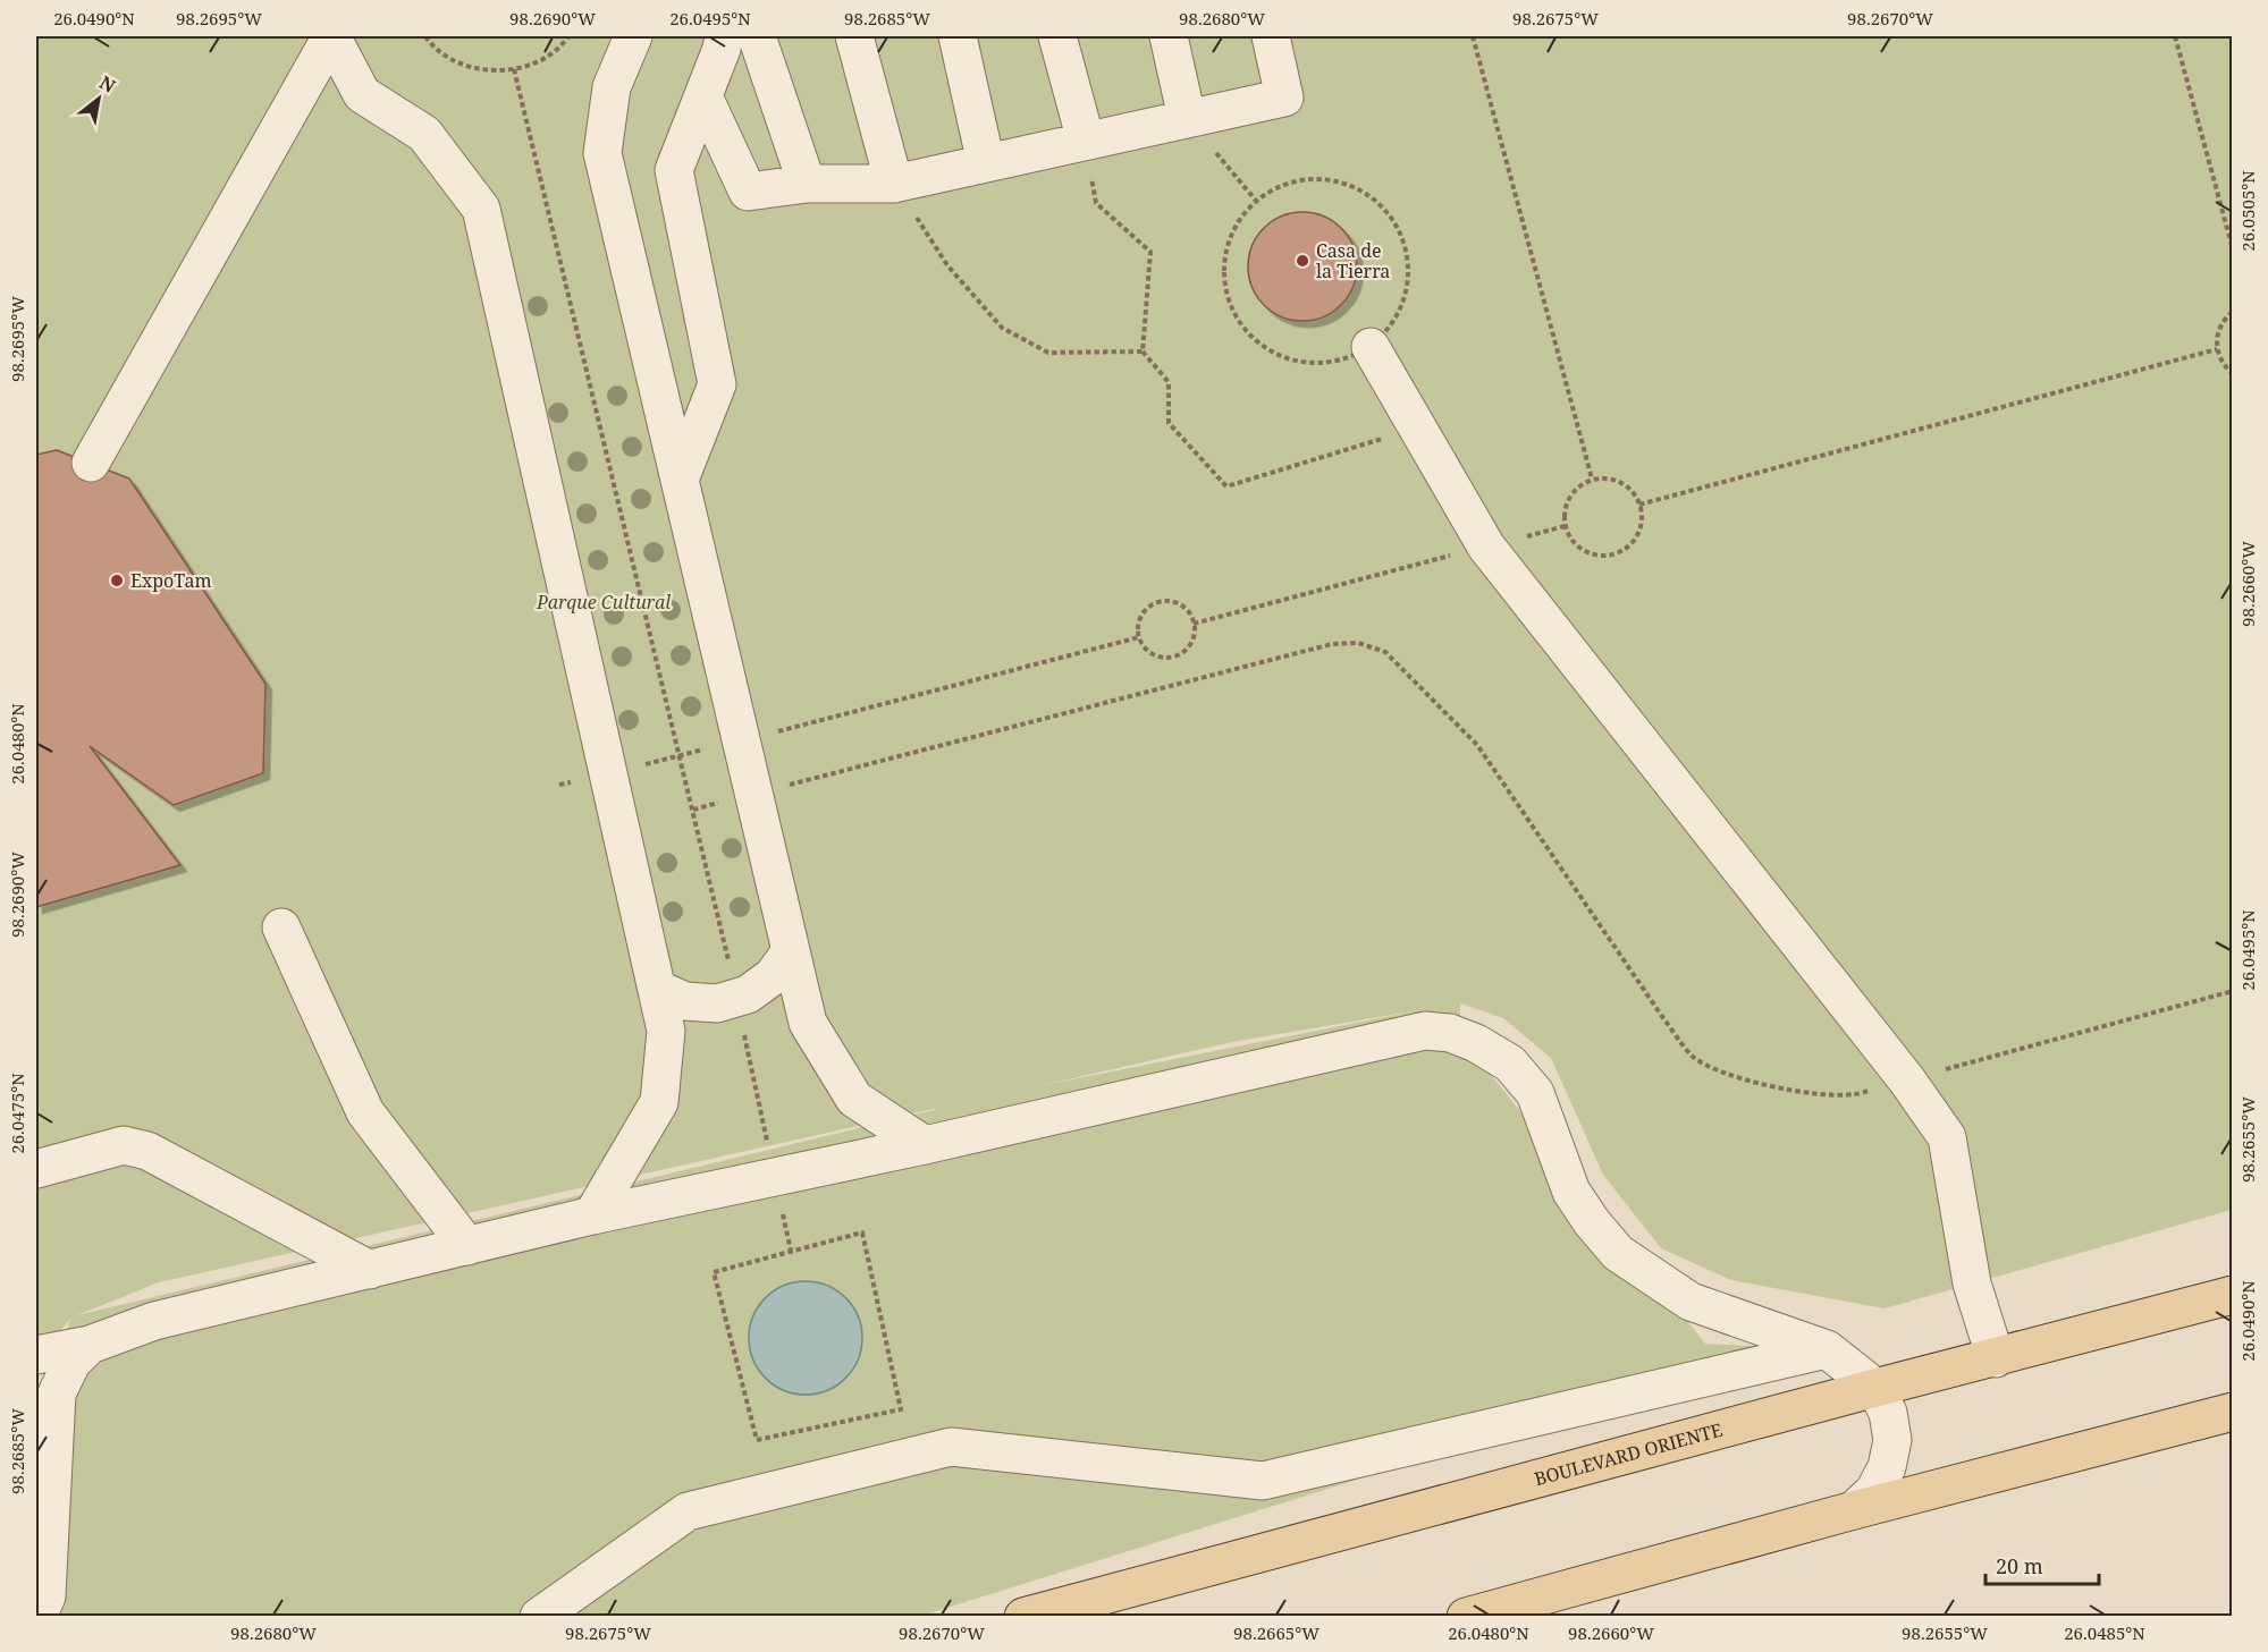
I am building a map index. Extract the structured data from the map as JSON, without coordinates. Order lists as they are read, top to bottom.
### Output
{
  "streets": {
    "main road": ["BOULEVARD ORIENTE"]
  },
  "parks": ["Parque Cultural"],
  "places": ["Casa de la Tierra", "ExpoTam"],
  "scale_bar": "20 m",
  "north": "top right",
  "coordinates": [
    "26.0490°N",
    "98.2695°W",
    "98.2690°W",
    "26.0495°N",
    "98.2685°W",
    "98.2680°W",
    "98.2675°W",
    "98.2670°W",
    "26.0505°N",
    "98.2660°W",
    "26.0480°N",
    "26.0475°N",
    "98.2655°W",
    "98.2665°W",
    "26.0485°N"
  ]
}
